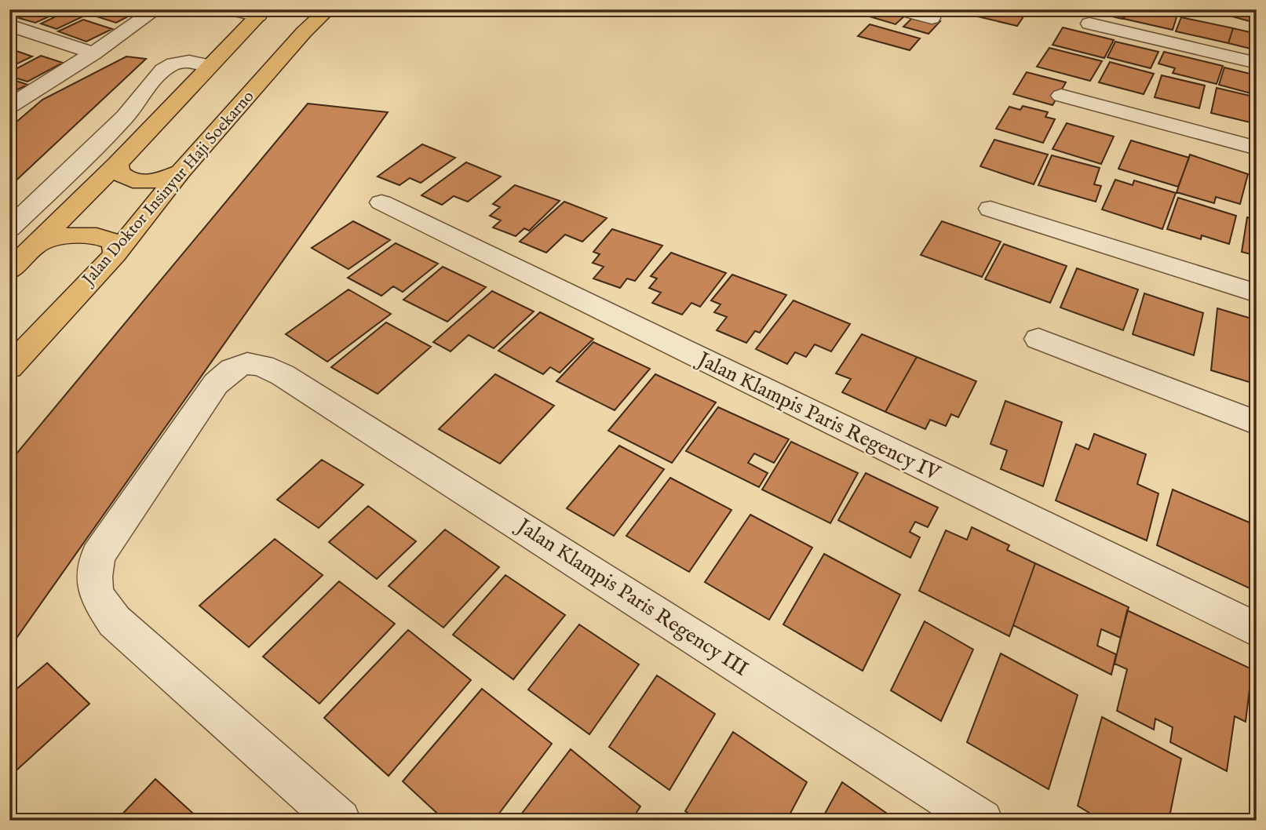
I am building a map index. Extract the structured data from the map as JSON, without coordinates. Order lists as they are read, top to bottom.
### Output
{
  "streets": {
    "main road": ["Jalan Doktor Insinyur Haji Soekarno"],
    "street": ["Jalan Klampis Paris Regency IV", "Jalan Klampis Paris Regency III"]
  }
}
